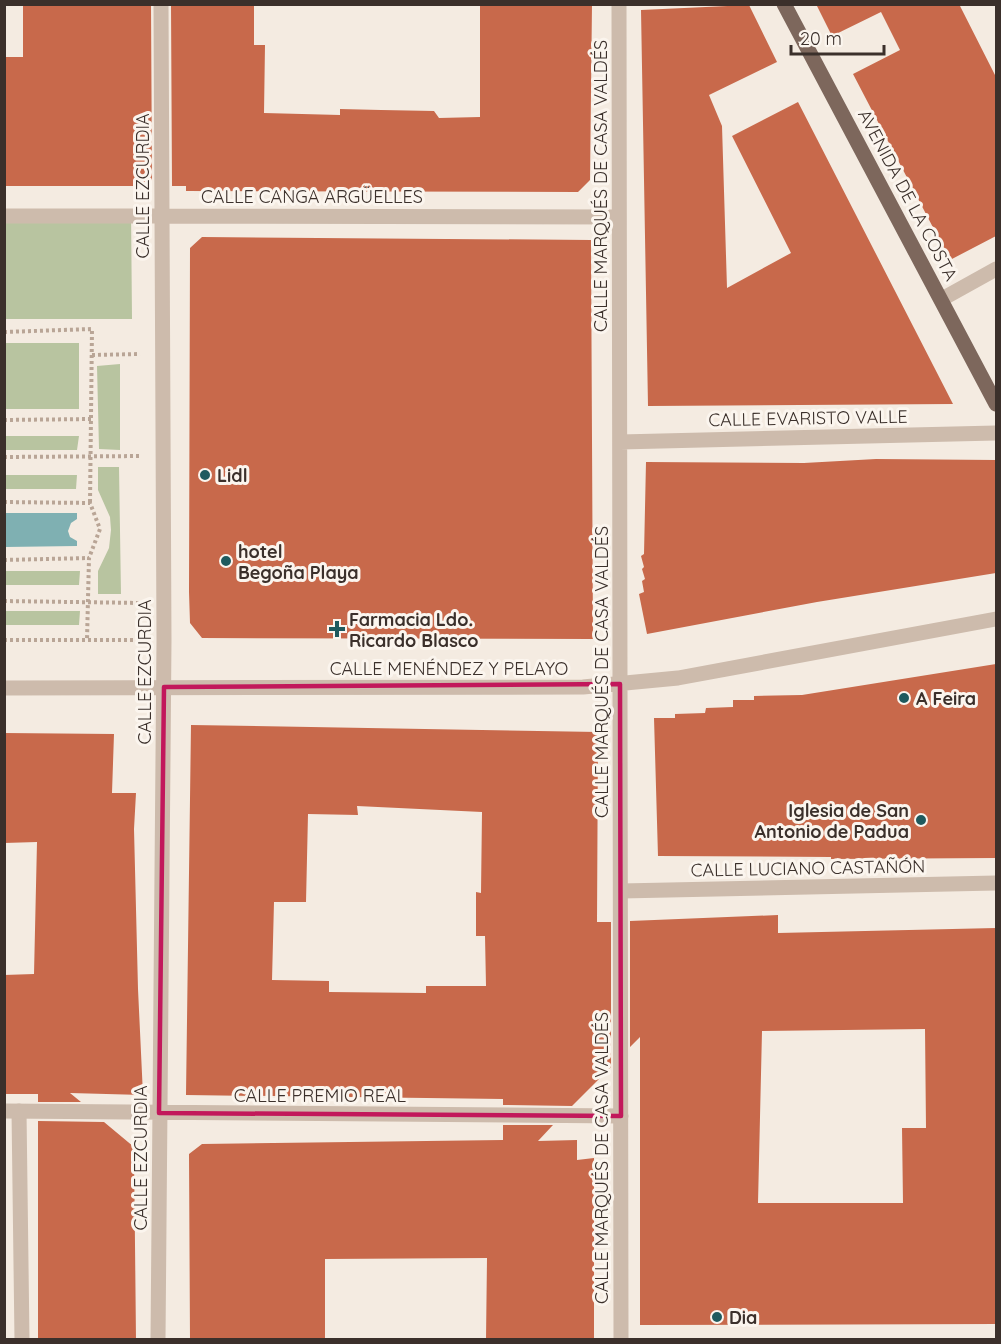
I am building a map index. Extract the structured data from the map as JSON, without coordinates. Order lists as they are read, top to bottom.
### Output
{
  "streets": {
    "main road": ["AVENIDA DE LA COSTA"],
    "street": [
      "CALLE EZCURDIA",
      "CALLE MARQUÉS DE CASA VALDÉS",
      "CALLE CANGA ARGÜELLES",
      "CALLE EVARISTO VALLE",
      "CALLE MENÉNDEZ Y PELAYO",
      "CALLE LUCIANO CASTAÑÓN",
      "CALLE PREMIO REAL"
    ]
  },
  "crossings": [
    ["CALLE EZCURDIA", "CALLE CANGA ARGÜELLES"],
    ["CALLE EZCURDIA", "CALLE MENÉNDEZ Y PELAYO"],
    ["CALLE EZCURDIA", "CALLE PREMIO REAL"],
    ["CALLE MARQUÉS DE CASA VALDÉS", "CALLE CANGA ARGÜELLES"],
    ["CALLE MARQUÉS DE CASA VALDÉS", "CALLE EVARISTO VALLE"],
    ["CALLE MARQUÉS DE CASA VALDÉS", "CALLE MENÉNDEZ Y PELAYO"],
    ["CALLE MARQUÉS DE CASA VALDÉS", "CALLE LUCIANO CASTAÑÓN"],
    ["CALLE MARQUÉS DE CASA VALDÉS", "CALLE PREMIO REAL"]
  ],
  "places": {
    "other": [
      "Lidl",
      "hotel Begoña Playa",
      "A Feira",
      "Iglesia de San Antonio de Padua",
      "Dia"
    ],
    "health": ["Farmacia Ldo. Ricardo Blasco"]
  },
  "scale_bar": "20 m"
}
